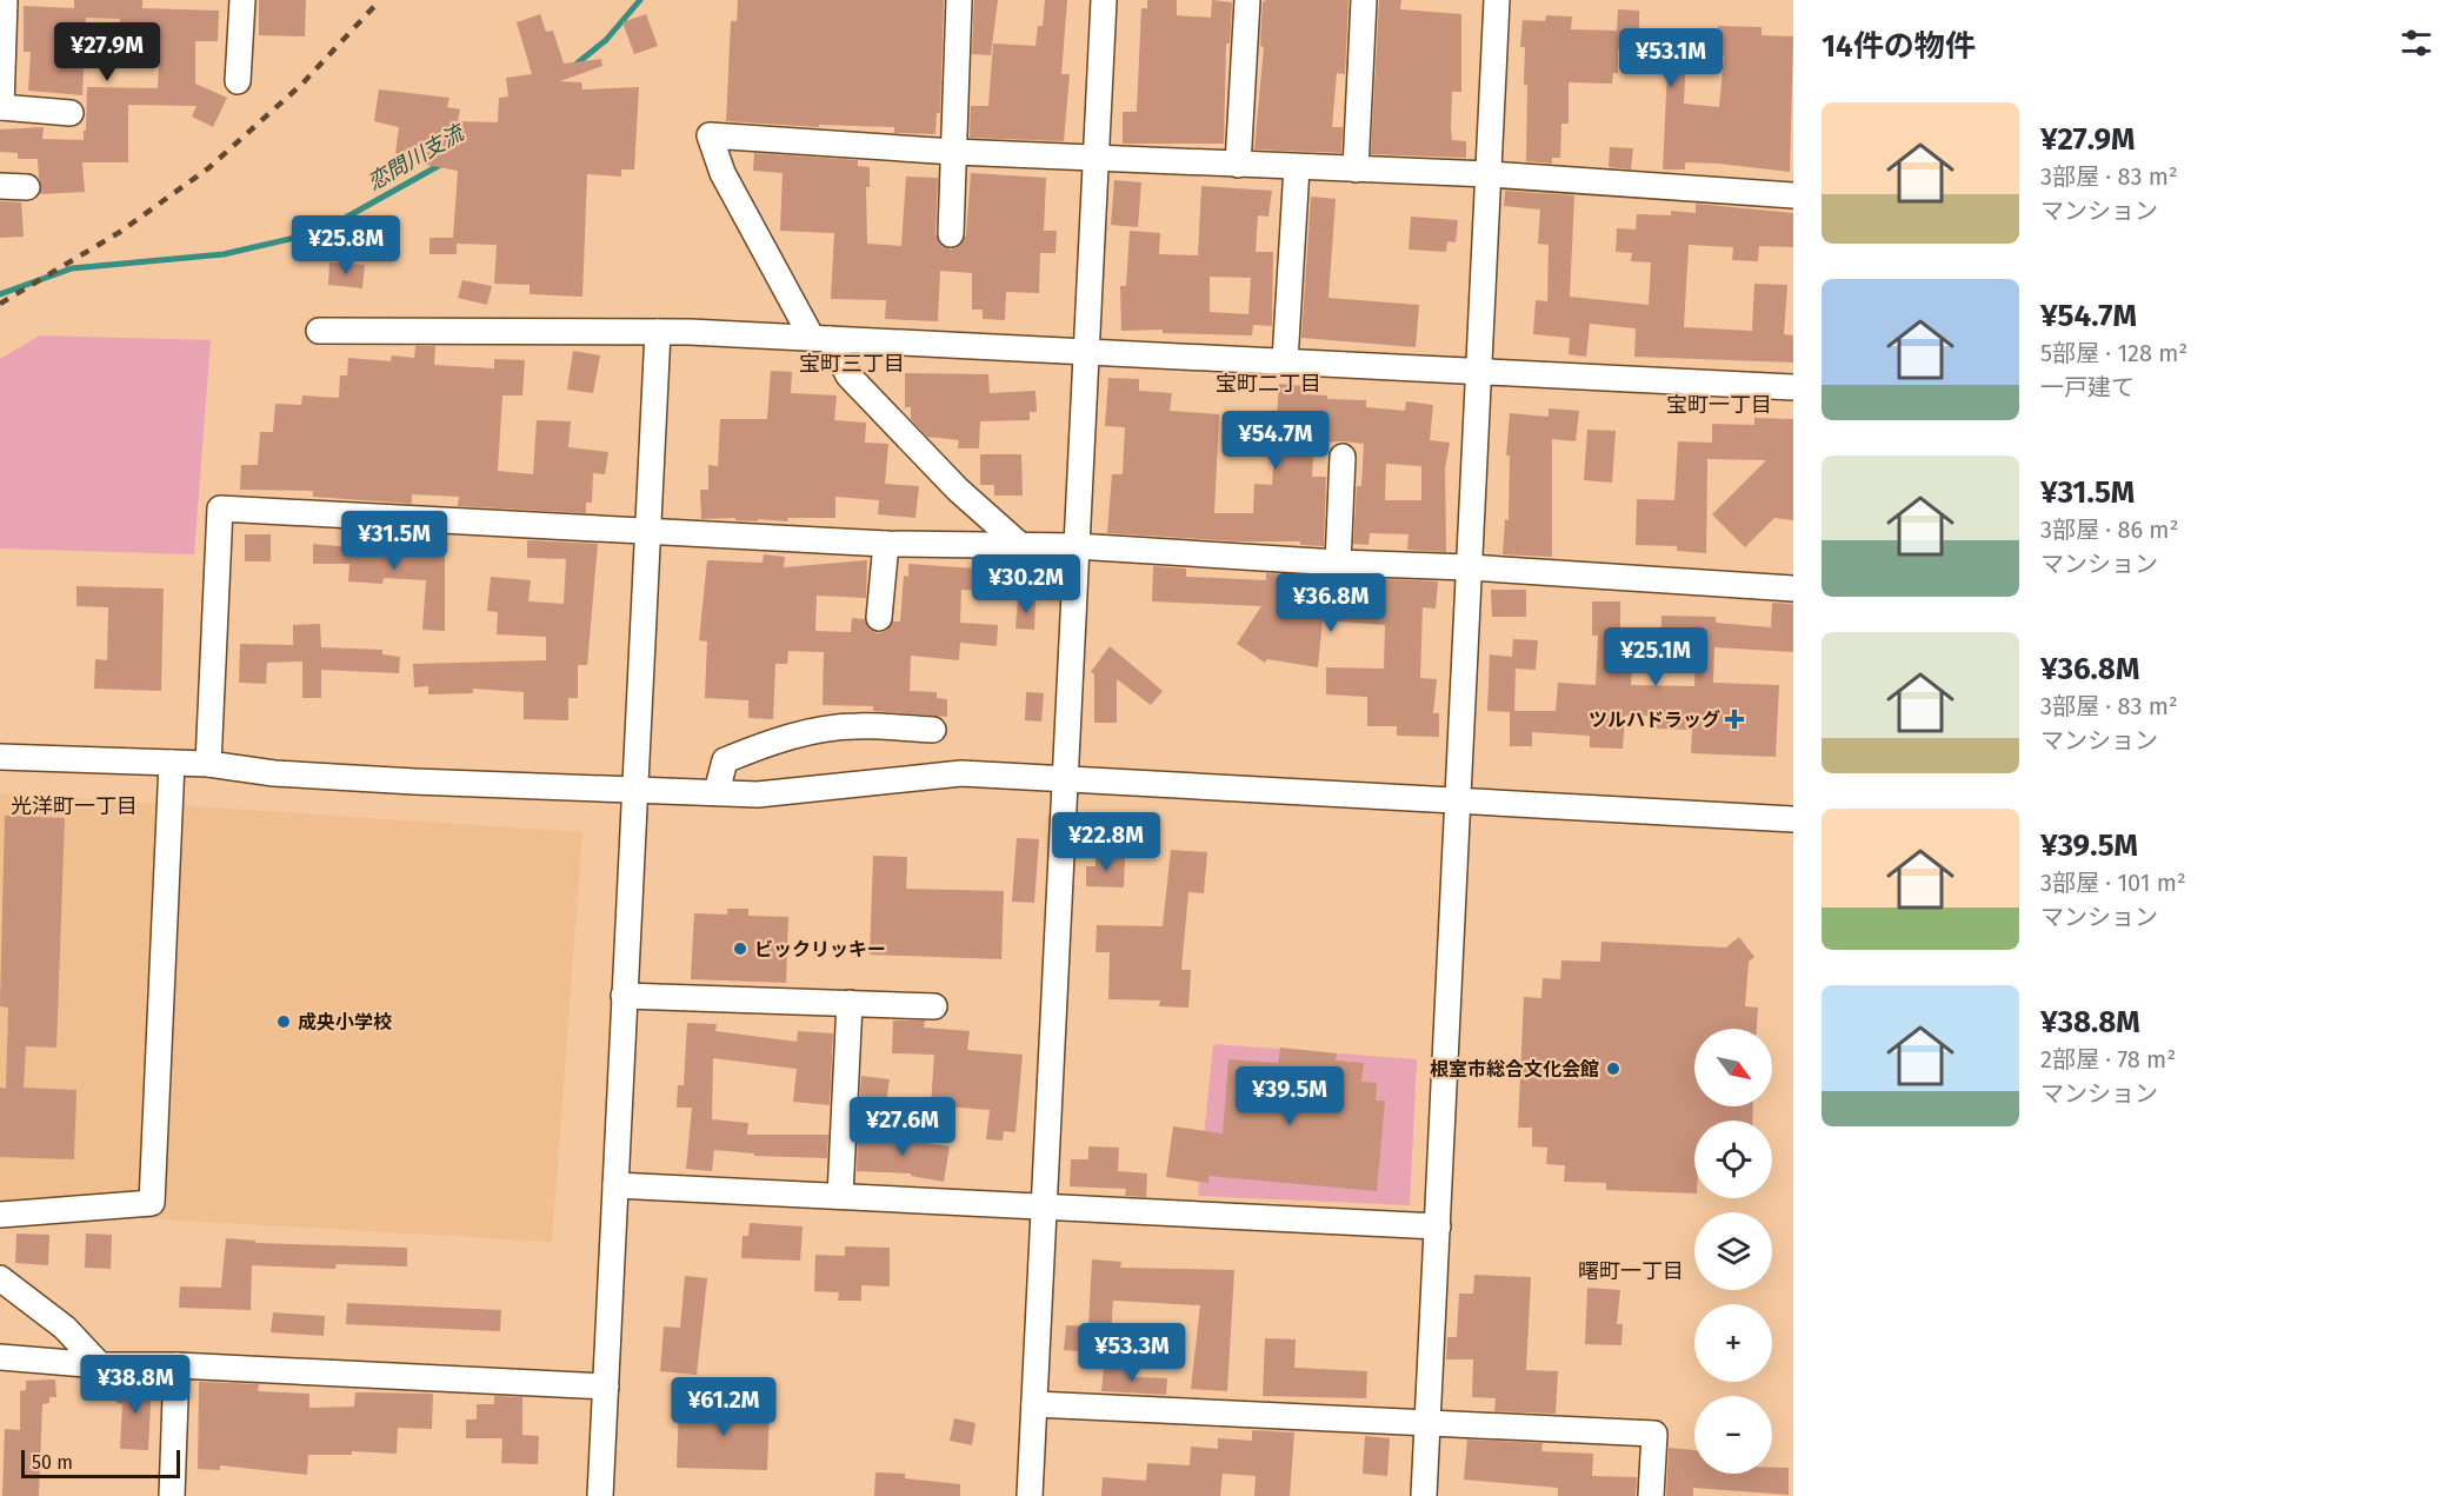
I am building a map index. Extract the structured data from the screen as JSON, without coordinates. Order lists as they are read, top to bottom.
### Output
{
  "districts": [
    "宝町三丁目",
    "宝町二丁目",
    "宝町一丁目",
    "光洋町一丁目",
    "曙町一丁目"
  ],
  "water": ["恋問川支流"],
  "places": {
    "health": ["ツルハドラッグ"],
    "other": ["ビックリッキー", "成央小学校", "根室市総合文化会館"]
  },
  "scale_bar": "50 m",
  "north": "bottom right",
  "page": {
    "heading": "14件の物件",
    "price": [
      "¥27.9M",
      "¥53.1M",
      "¥25.8M",
      "¥54.7M",
      "¥31.5M",
      "¥30.2M",
      "¥36.8M",
      "¥25.1M",
      "¥22.8M",
      "¥39.5M",
      "¥27.6M",
      "¥53.3M",
      "¥38.8M",
      "¥61.2M"
    ],
    "list": [
      {
        "name": "¥27.9M",
        "note": "3部屋 · 83 m² · マンション"
      },
      {
        "name": "¥54.7M",
        "note": "5部屋 · 128 m² · 一戸建て"
      },
      {
        "name": "¥31.5M",
        "note": "3部屋 · 86 m² · マンション"
      },
      {
        "name": "¥36.8M",
        "note": "3部屋 · 83 m² · マンション"
      },
      {
        "name": "¥39.5M",
        "note": "3部屋 · 101 m² · マンション"
      },
      {
        "name": "¥38.8M",
        "note": "2部屋 · 78 m² · マンション"
      }
    ],
    "map_buttons": ["+", "−"],
    "scale": "50 m"
  }
}
